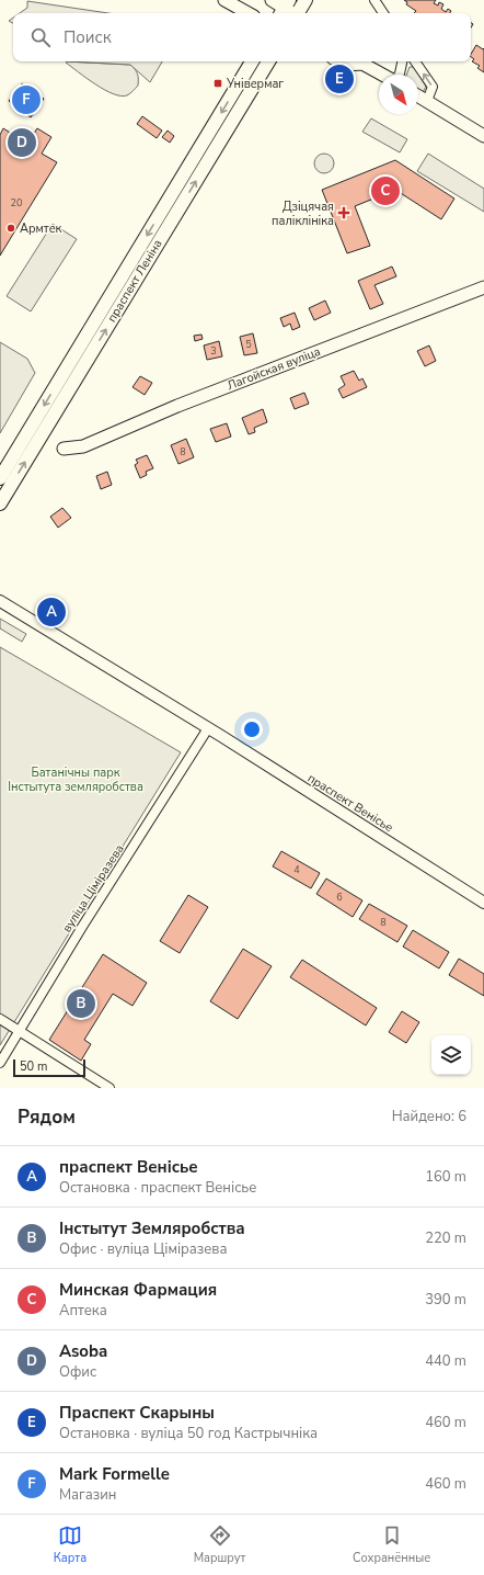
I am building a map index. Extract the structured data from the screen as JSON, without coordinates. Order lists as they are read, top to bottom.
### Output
{
  "streets": {
    "main road": ["праспект Леніна", "Лагойская вуліца"],
    "street": ["праспект Венісье", "вуліца Ціміразева"]
  },
  "crossings": [
    ["праспект Венісье", "вуліца Ціміразева"]
  ],
  "parks": ["Батанічны парк Інстытута земляробства"],
  "places": {
    "transit": ["Універмаг"],
    "health": ["Дзіцячая паліклініка"],
    "other": ["Армтек"]
  },
  "house_numbers": [
    "20",
    "5",
    "3",
    "8",
    "4",
    "6",
    "8"
  ],
  "scale_bar": "50 m",
  "north": "bottom right",
  "page": {
    "search": "Поиск",
    "pins": [
      "E",
      "F",
      "D",
      "C",
      "A",
      "B"
    ],
    "scale": "50 m",
    "heading": ["Рядом", "Найдено: 6"],
    "list": [
      {
        "mark": "A",
        "name": "праспект Венісье",
        "note": "Остановка · праспект Венісье",
        "value": "160 m"
      },
      {
        "mark": "B",
        "name": "Інстытут Земляробства",
        "note": "Офис · вуліца Ціміразева",
        "value": "220 m"
      },
      {
        "mark": "C",
        "name": "Минская Фармация",
        "note": "Аптека",
        "value": "390 m"
      },
      {
        "mark": "D",
        "name": "Asoba",
        "note": "Офис",
        "value": "440 m"
      },
      {
        "mark": "E",
        "name": "Праспект Скарыны",
        "note": "Остановка · вуліца 50 год Кастрычніка",
        "value": "460 m"
      },
      {
        "mark": "F",
        "name": "Mark Formelle",
        "note": "Магазин",
        "value": "460 m"
      }
    ],
    "nav": ["Карта", "Маршрут", "Сохранённые"]
  }
}
